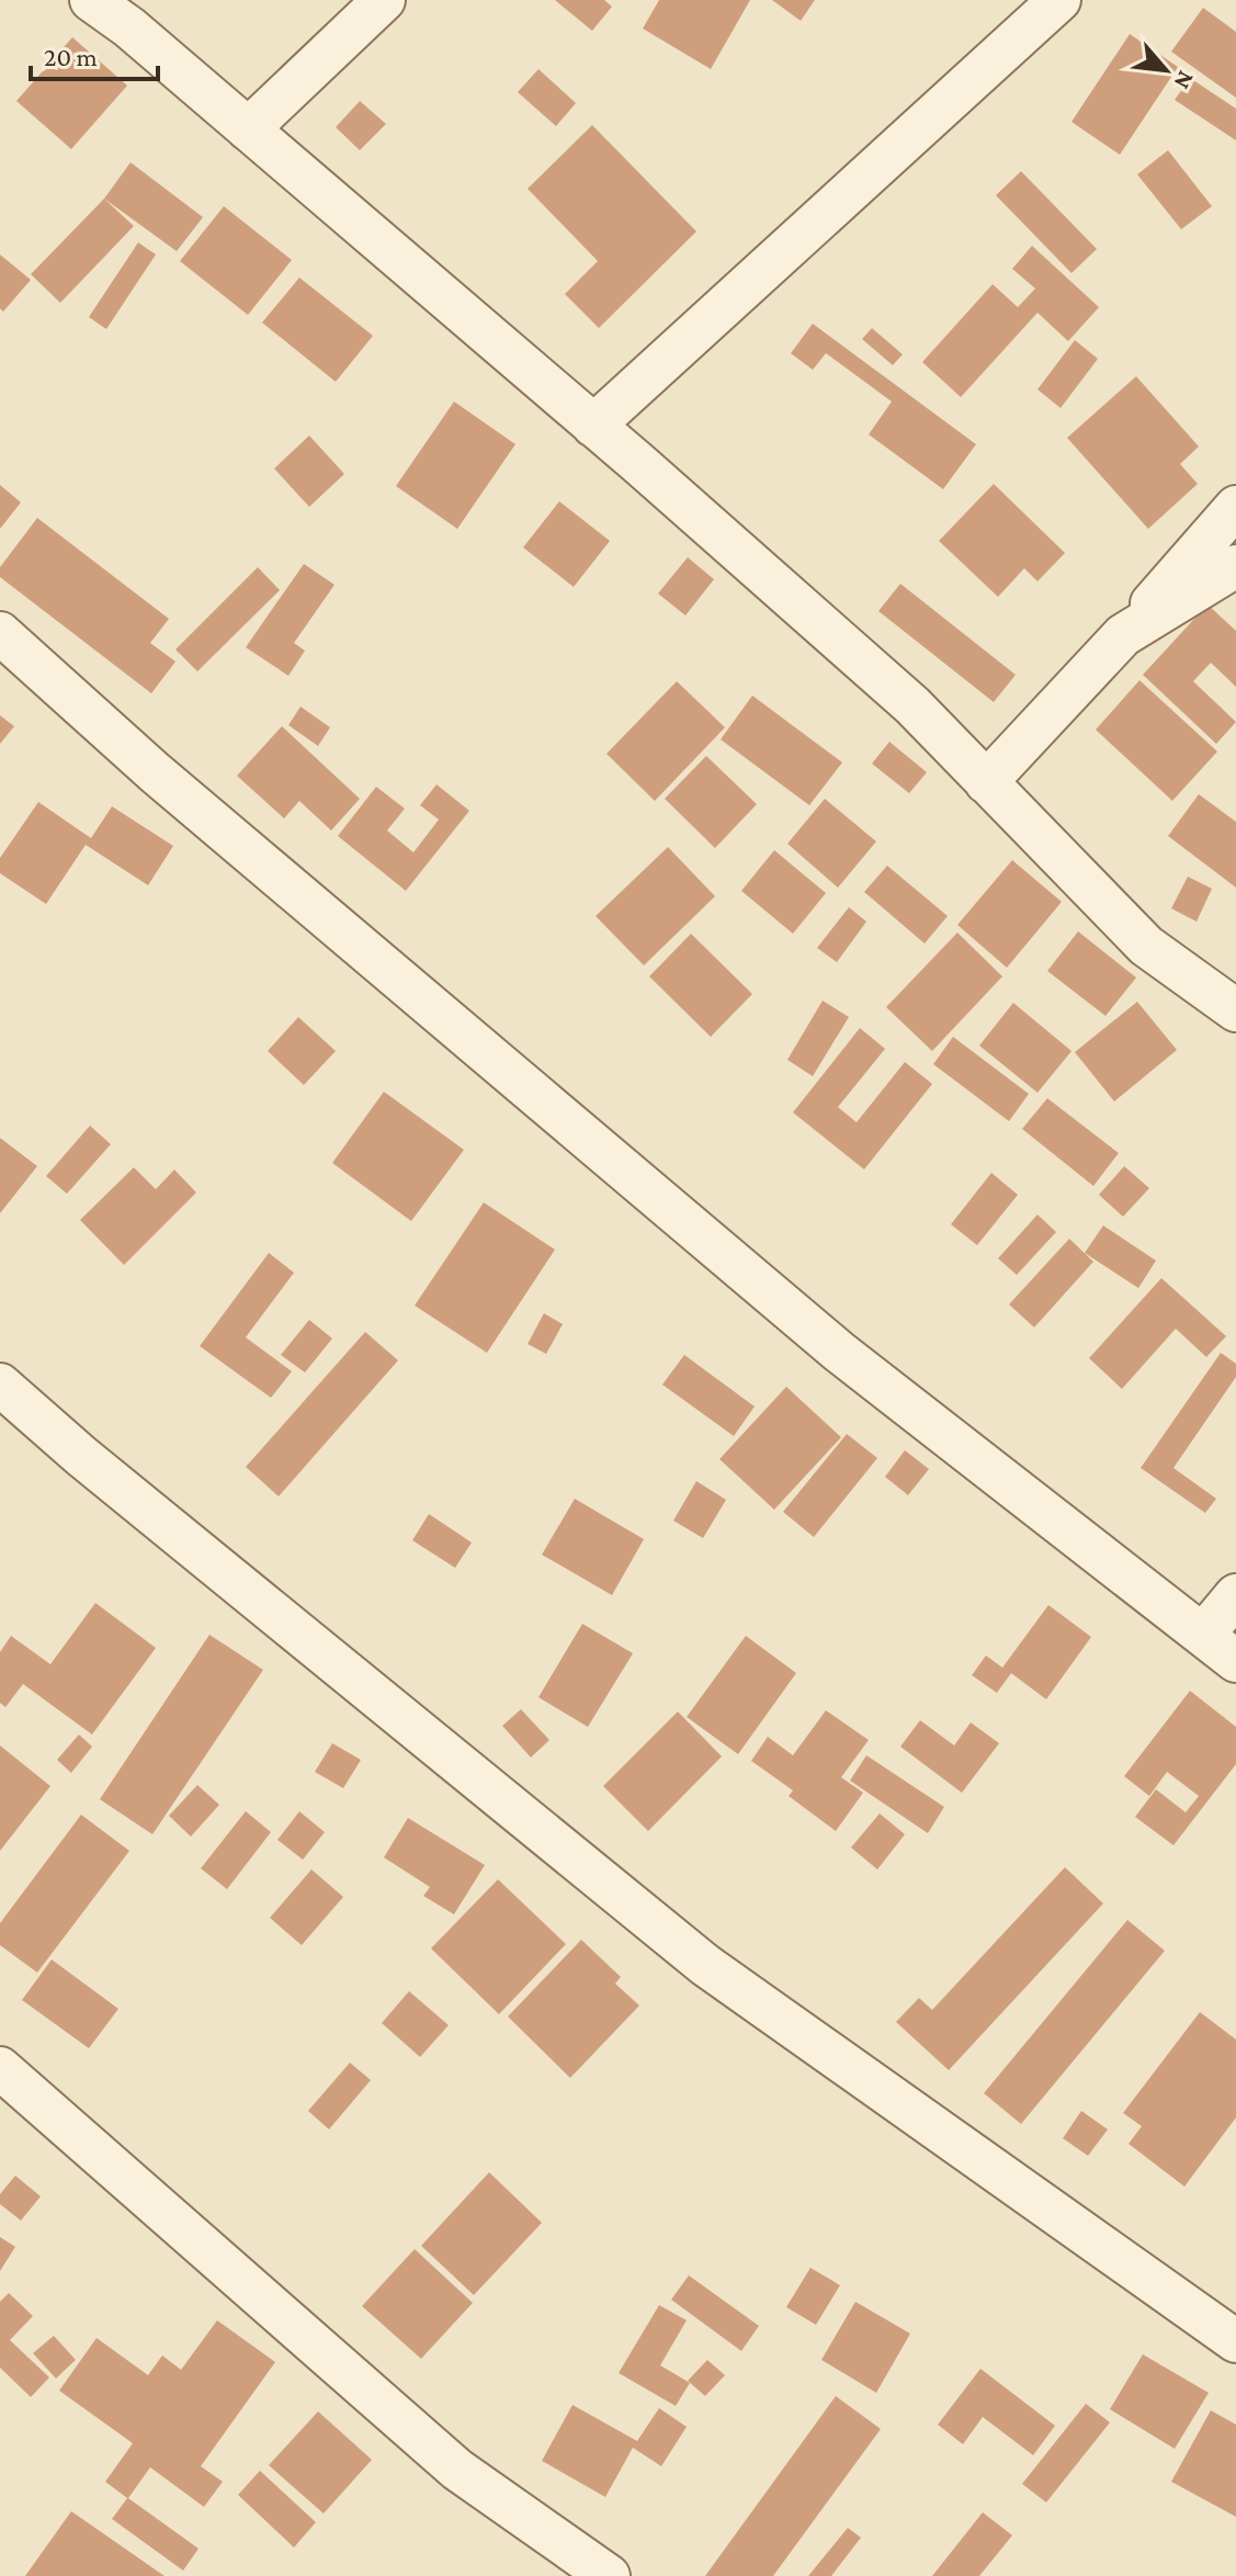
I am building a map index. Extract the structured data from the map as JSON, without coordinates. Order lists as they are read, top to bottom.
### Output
{
  "scale_bar": "20 m",
  "north": "bottom right"
}
